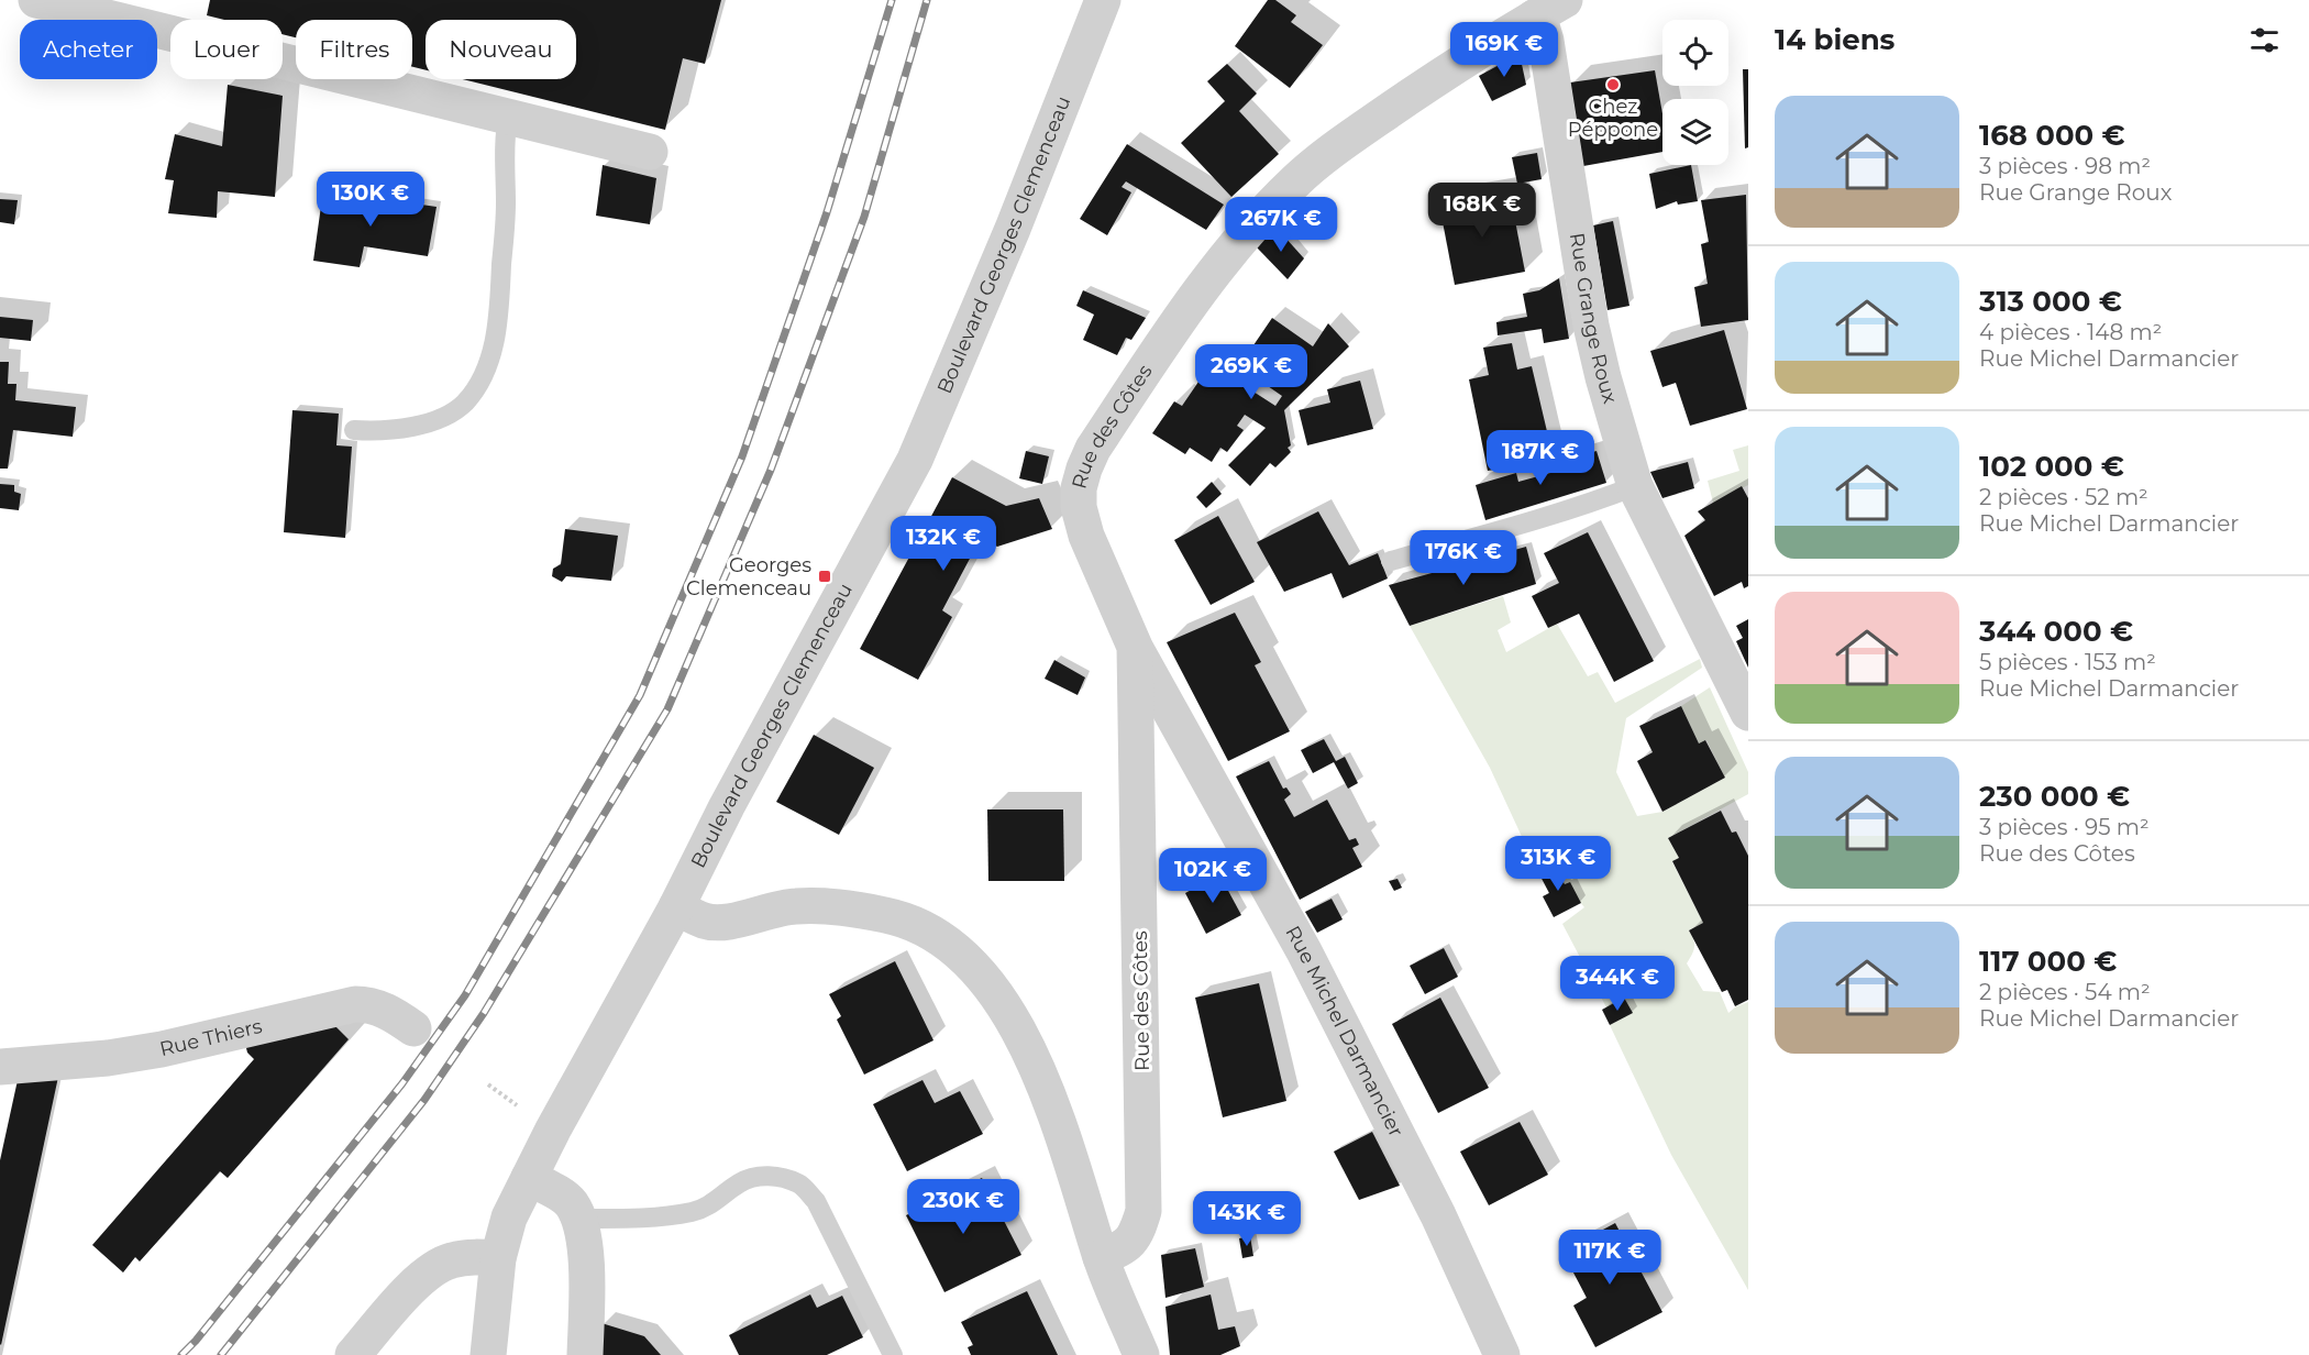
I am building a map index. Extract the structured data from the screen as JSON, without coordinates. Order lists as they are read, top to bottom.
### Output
{
  "streets": {
    "street": [
      "Boulevard Georges Clemenceau",
      "Rue Grange Roux",
      "Rue des Côtes",
      "Rue Michel Darmancier",
      "Rue Thiers"
    ]
  },
  "crossings": [
    ["Rue Grange Roux", "Rue des Côtes"],
    ["Rue des Côtes", "Rue Michel Darmancier"]
  ],
  "places": {
    "other": ["Chez Péppone"],
    "transit": ["Georges Clemenceau"]
  },
  "page": {
    "heading": "14 biens",
    "chip": [
      "Acheter",
      "Louer",
      "Filtres",
      "Nouveau"
    ],
    "price": [
      "169K €",
      "130K €",
      "168K €",
      "267K €",
      "269K €",
      "187K €",
      "132K €",
      "176K €",
      "313K €",
      "102K €",
      "344K €",
      "230K €",
      "143K €",
      "117K €"
    ],
    "list": [
      {
        "name": "168 000 €",
        "note": "3 pièces · 98 m² · Rue Grange Roux"
      },
      {
        "name": "313 000 €",
        "note": "4 pièces · 148 m² · Rue Michel Darmancier"
      },
      {
        "name": "102 000 €",
        "note": "2 pièces · 52 m² · Rue Michel Darmancier"
      },
      {
        "name": "344 000 €",
        "note": "5 pièces · 153 m² · Rue Michel Darmancier"
      },
      {
        "name": "230 000 €",
        "note": "3 pièces · 95 m² · Rue des Côtes"
      },
      {
        "name": "117 000 €",
        "note": "2 pièces · 54 m² · Rue Michel Darmancier"
      }
    ]
  }
}
